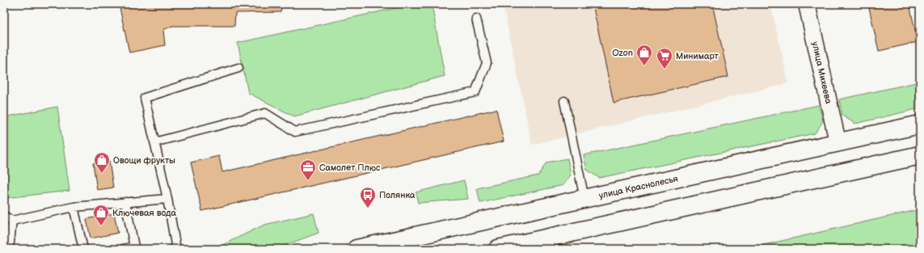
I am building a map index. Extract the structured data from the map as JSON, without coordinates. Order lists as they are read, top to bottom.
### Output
{
  "streets": {
    "street": ["улица Михеева", "улица Краснолесья"]
  },
  "crossings": [
    ["улица Михеева", "улица Краснолесья"]
  ],
  "places": {
    "shop": ["Ozon", "Овощи фрукты", "Ключевая вода"],
    "supermarket": ["Минимарт"],
    "office": ["Самолет Плюс"],
    "bus stop": ["Полянка"]
  }
}
